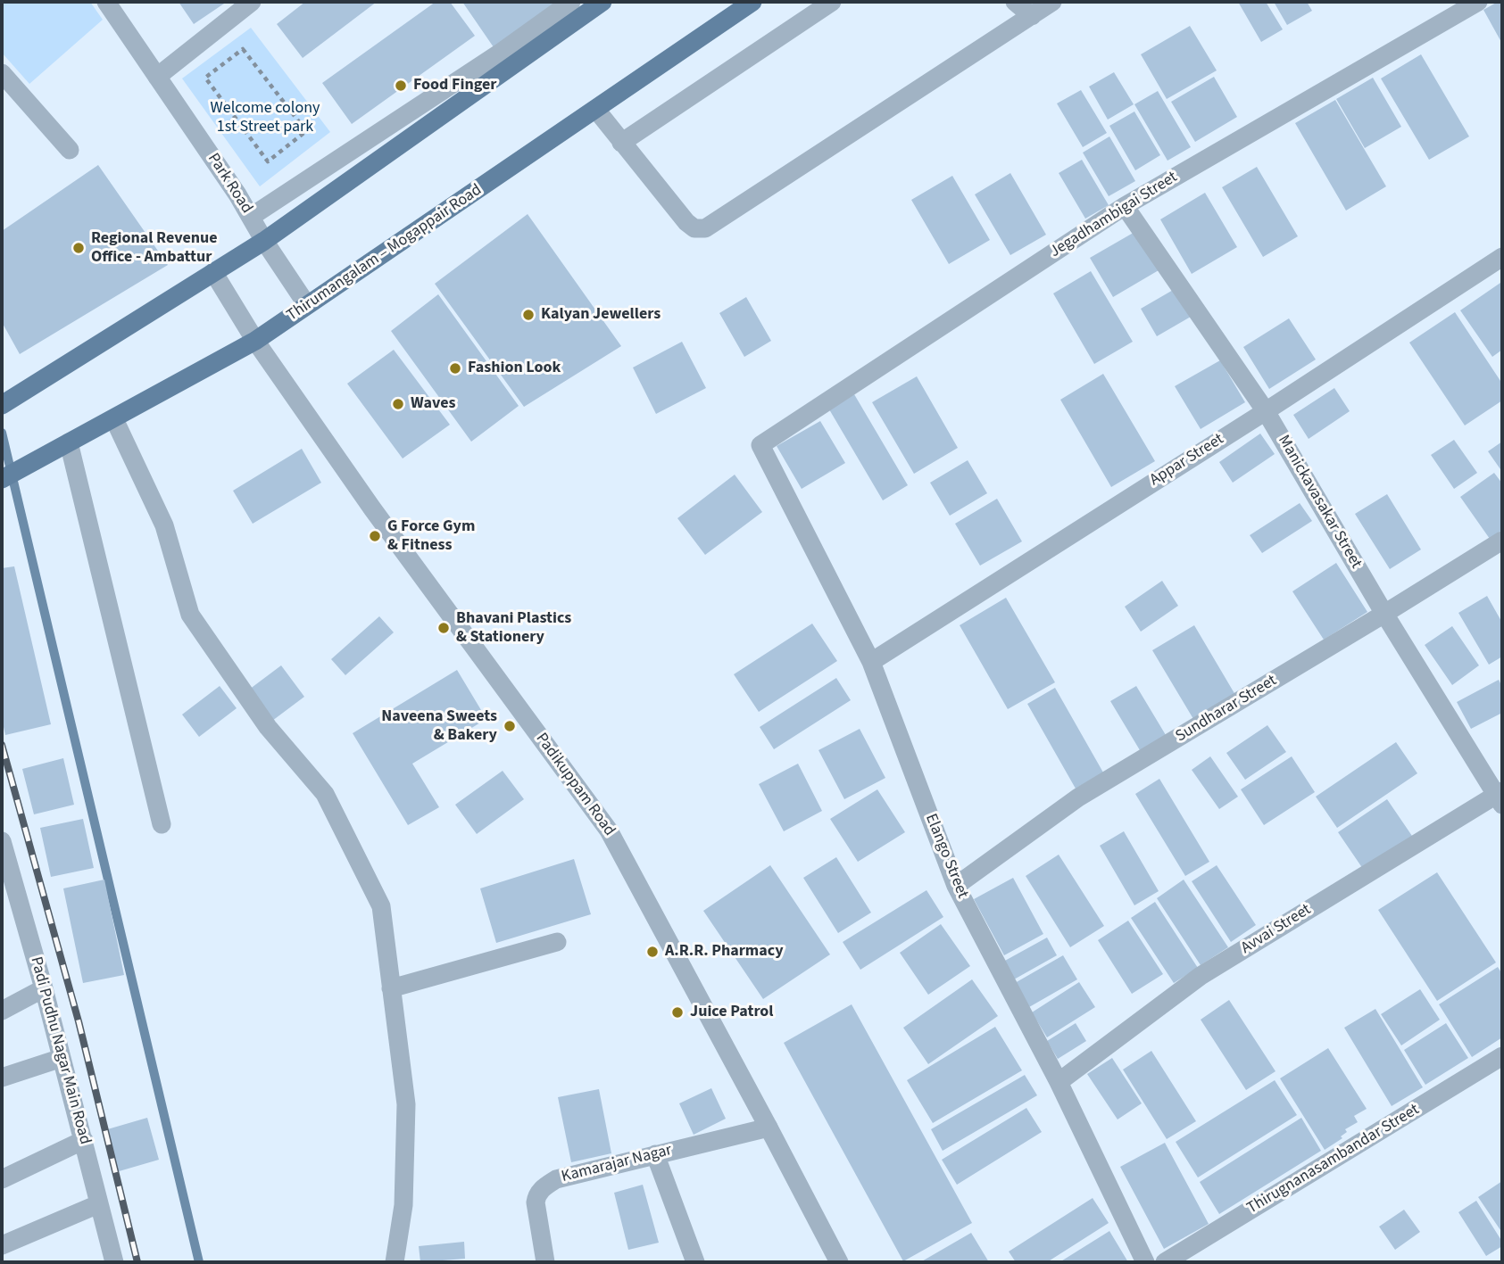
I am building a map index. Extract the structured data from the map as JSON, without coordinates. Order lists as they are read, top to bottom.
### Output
{
  "streets": {
    "main road": ["Thirumangalam – Mogappair Road"],
    "street": [
      "Park Road",
      "Jegadhambigai Street",
      "Appar Street",
      "Manickavasakar Street",
      "Sundharar Street",
      "Padikuppam Road",
      "Elango Street",
      "Avvai Street",
      "Padi Pudhu Nagar Main Road",
      "Thirugnanasambandar Street",
      "Kamarajar Nagar"
    ]
  },
  "crossings": [
    ["Park Road", "Thirumangalam – Mogappair Road"],
    ["Jegadhambigai Street", "Manickavasakar Street"],
    ["Jegadhambigai Street", "Elango Street"],
    ["Thirumangalam – Mogappair Road", "Padikuppam Road"],
    ["Appar Street", "Manickavasakar Street"],
    ["Appar Street", "Elango Street"],
    ["Manickavasakar Street", "Sundharar Street"],
    ["Manickavasakar Street", "Avvai Street"],
    ["Sundharar Street", "Elango Street"],
    ["Padikuppam Road", "Kamarajar Nagar"],
    ["Elango Street", "Avvai Street"]
  ],
  "parks": ["Welcome colony 1st Street park"],
  "places": [
    "Food Finger",
    "Regional Revenue Office - Ambattur",
    "Kalyan Jewellers",
    "Fashion Look",
    "Waves",
    "G Force Gym & Fitness",
    "Bhavani Plastics & Stationery",
    "Naveena Sweets & Bakery",
    "A.R.R. Pharmacy",
    "Juice Patrol"
  ]
}
